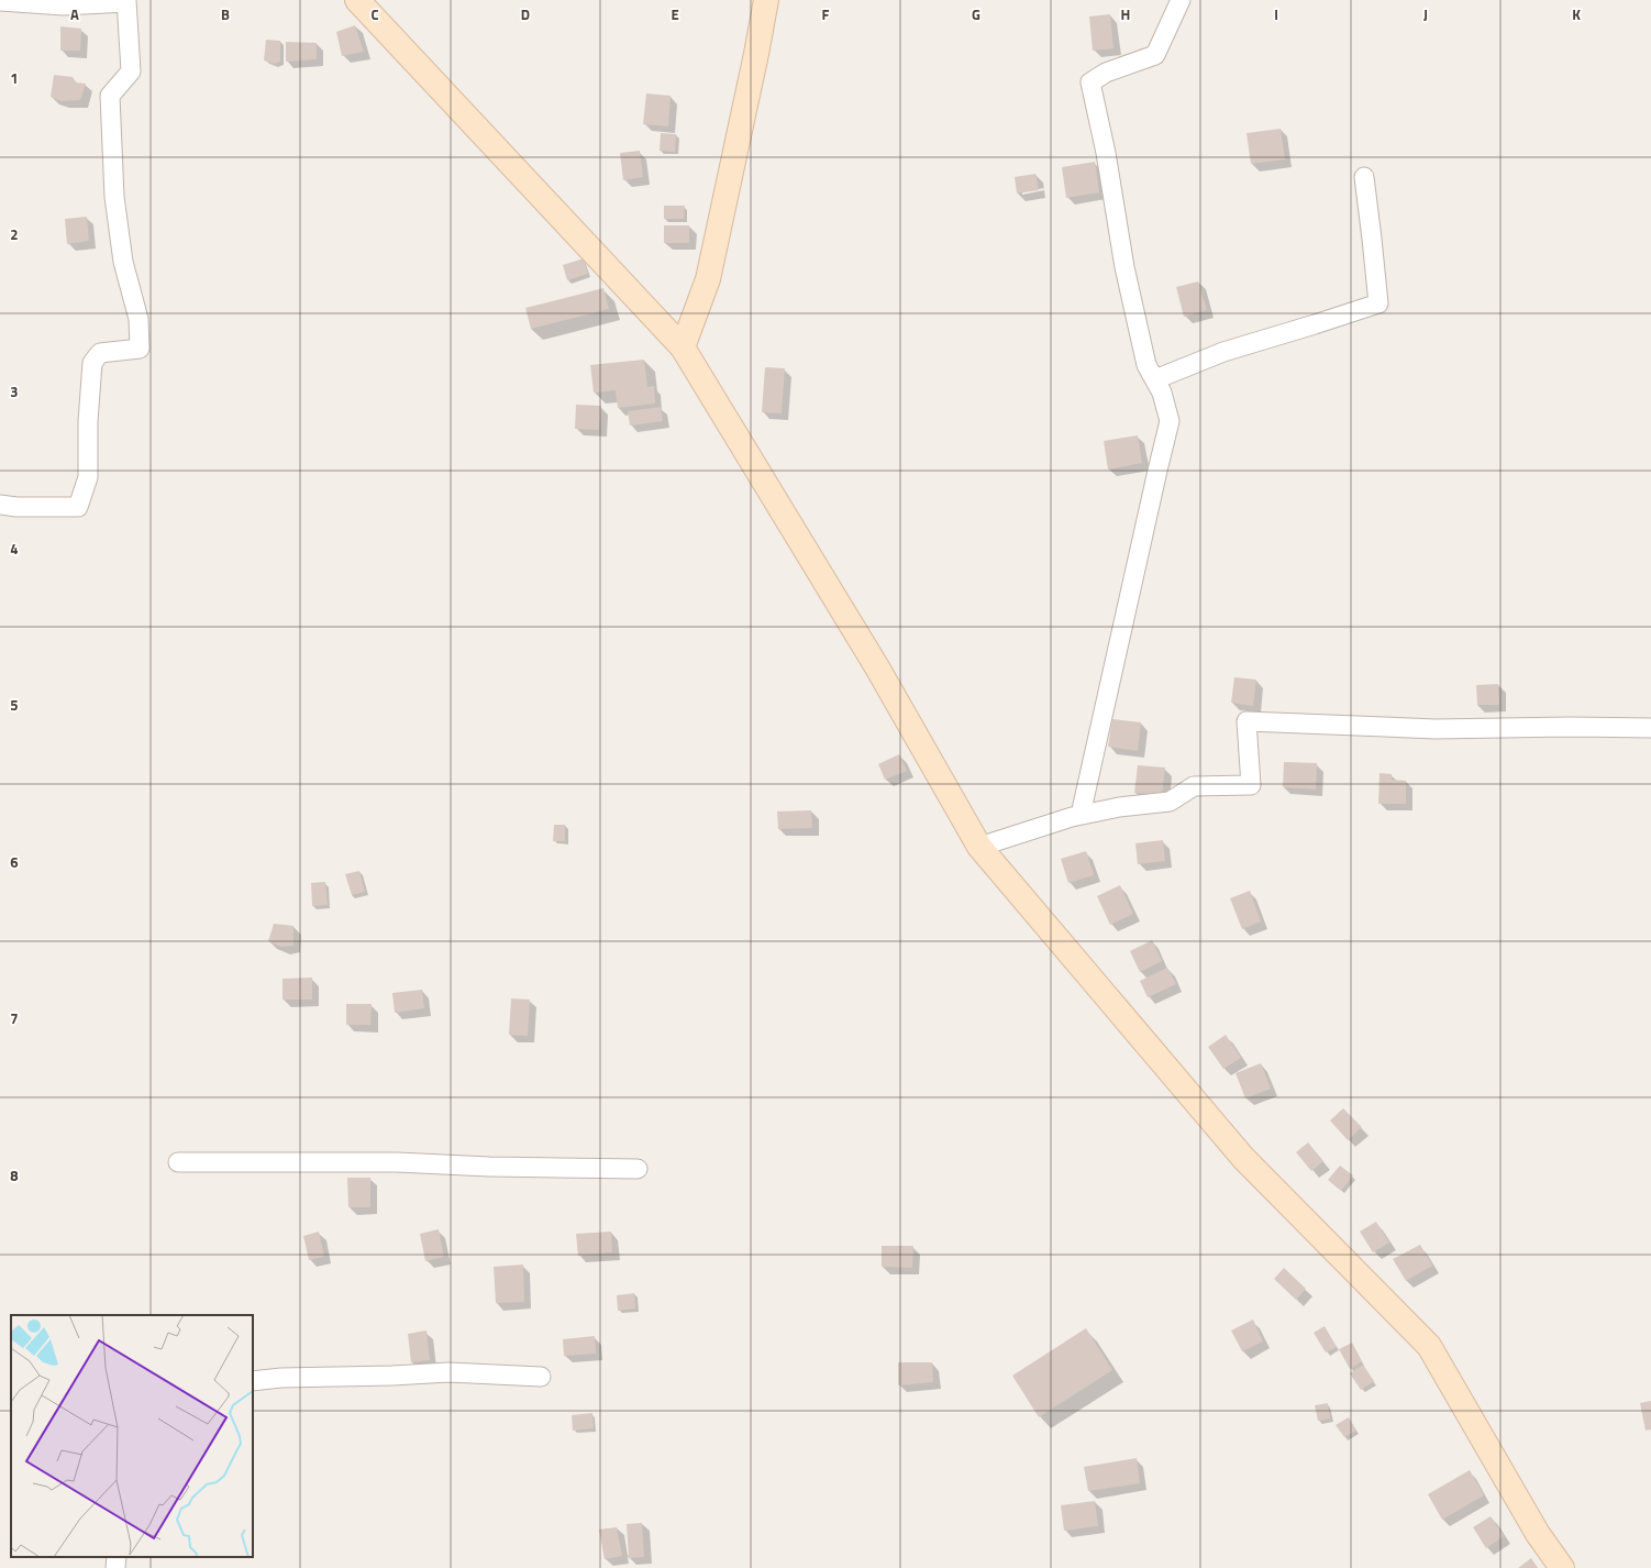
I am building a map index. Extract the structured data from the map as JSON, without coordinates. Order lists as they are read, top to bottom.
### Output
{
  "grid": {
    "columns": [
      "A",
      "B",
      "C",
      "D",
      "E",
      "F",
      "G",
      "H",
      "I",
      "J",
      "K"
    ],
    "rows": [
      "1",
      "2",
      "3",
      "4",
      "5",
      "6",
      "7",
      "8"
    ]
  }
}
